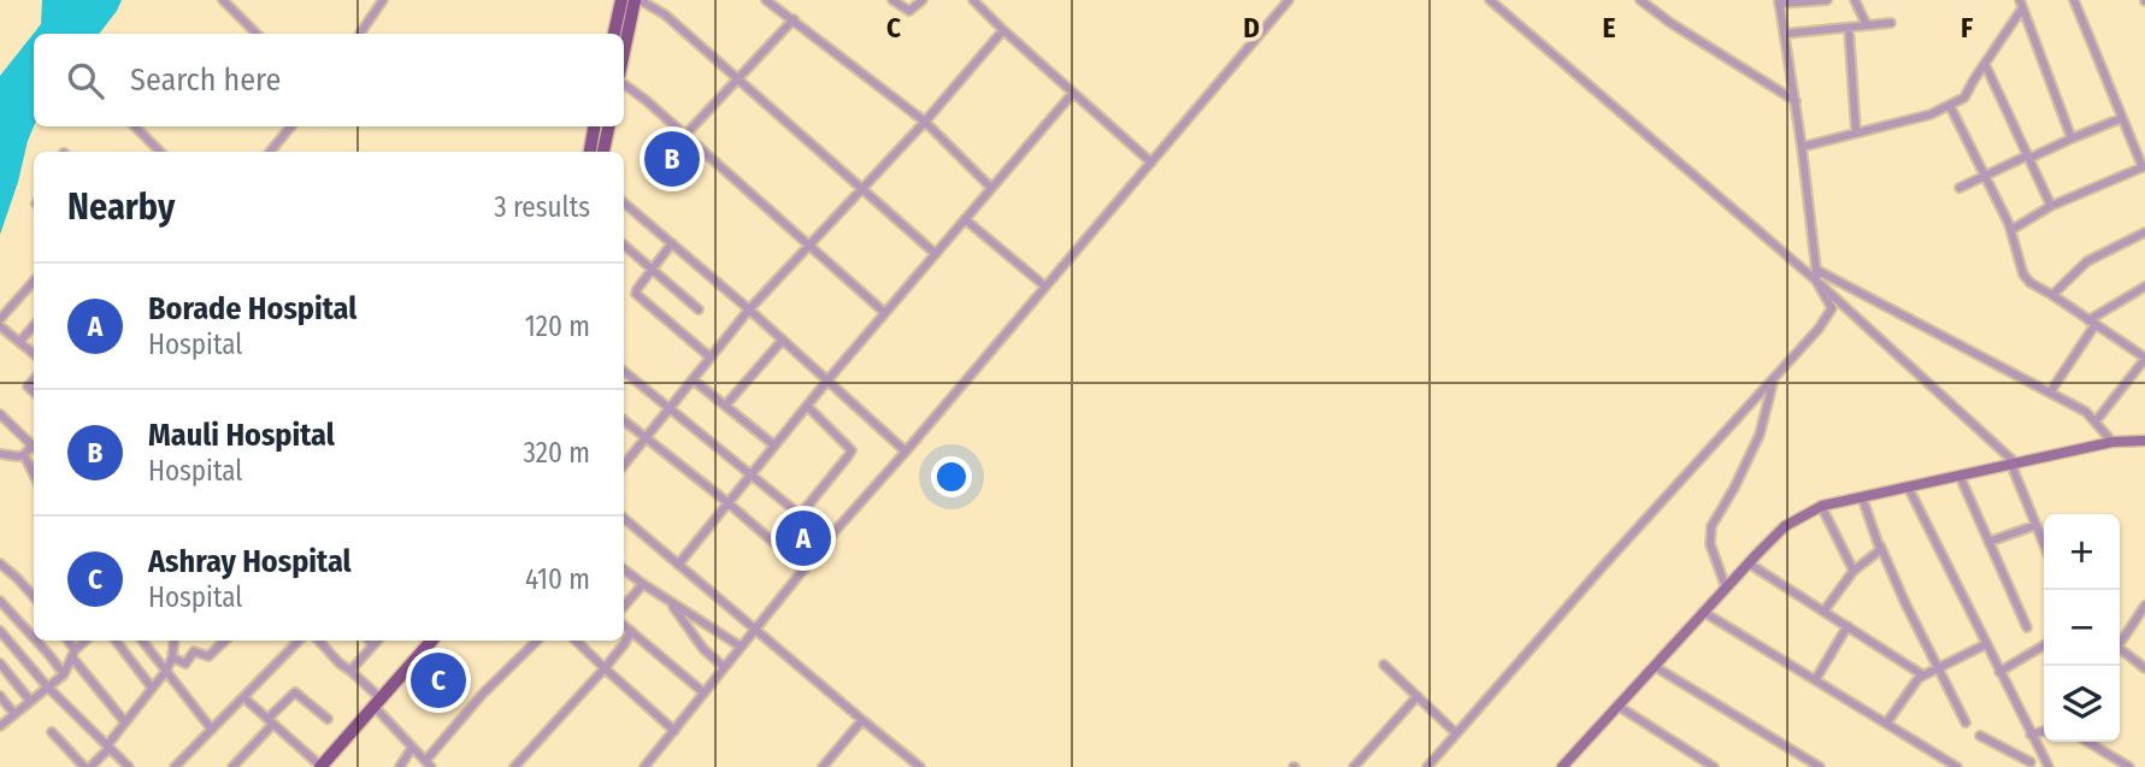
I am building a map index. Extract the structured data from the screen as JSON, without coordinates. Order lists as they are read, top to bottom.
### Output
{
  "page": {
    "search": "Search here",
    "pins": ["B", "A", "C"],
    "heading": ["Nearby", "3 results"],
    "list": [
      {
        "mark": "A",
        "name": "Borade Hospital",
        "note": "Hospital",
        "value": "120 m"
      },
      {
        "mark": "B",
        "name": "Mauli Hospital",
        "note": "Hospital",
        "value": "320 m"
      },
      {
        "mark": "C",
        "name": "Ashray Hospital",
        "note": "Hospital",
        "value": "410 m"
      }
    ],
    "map_buttons": ["+", "−"]
  },
  "grid": {
    "columns": [
      "C",
      "D",
      "E",
      "F"
    ]
  }
}
